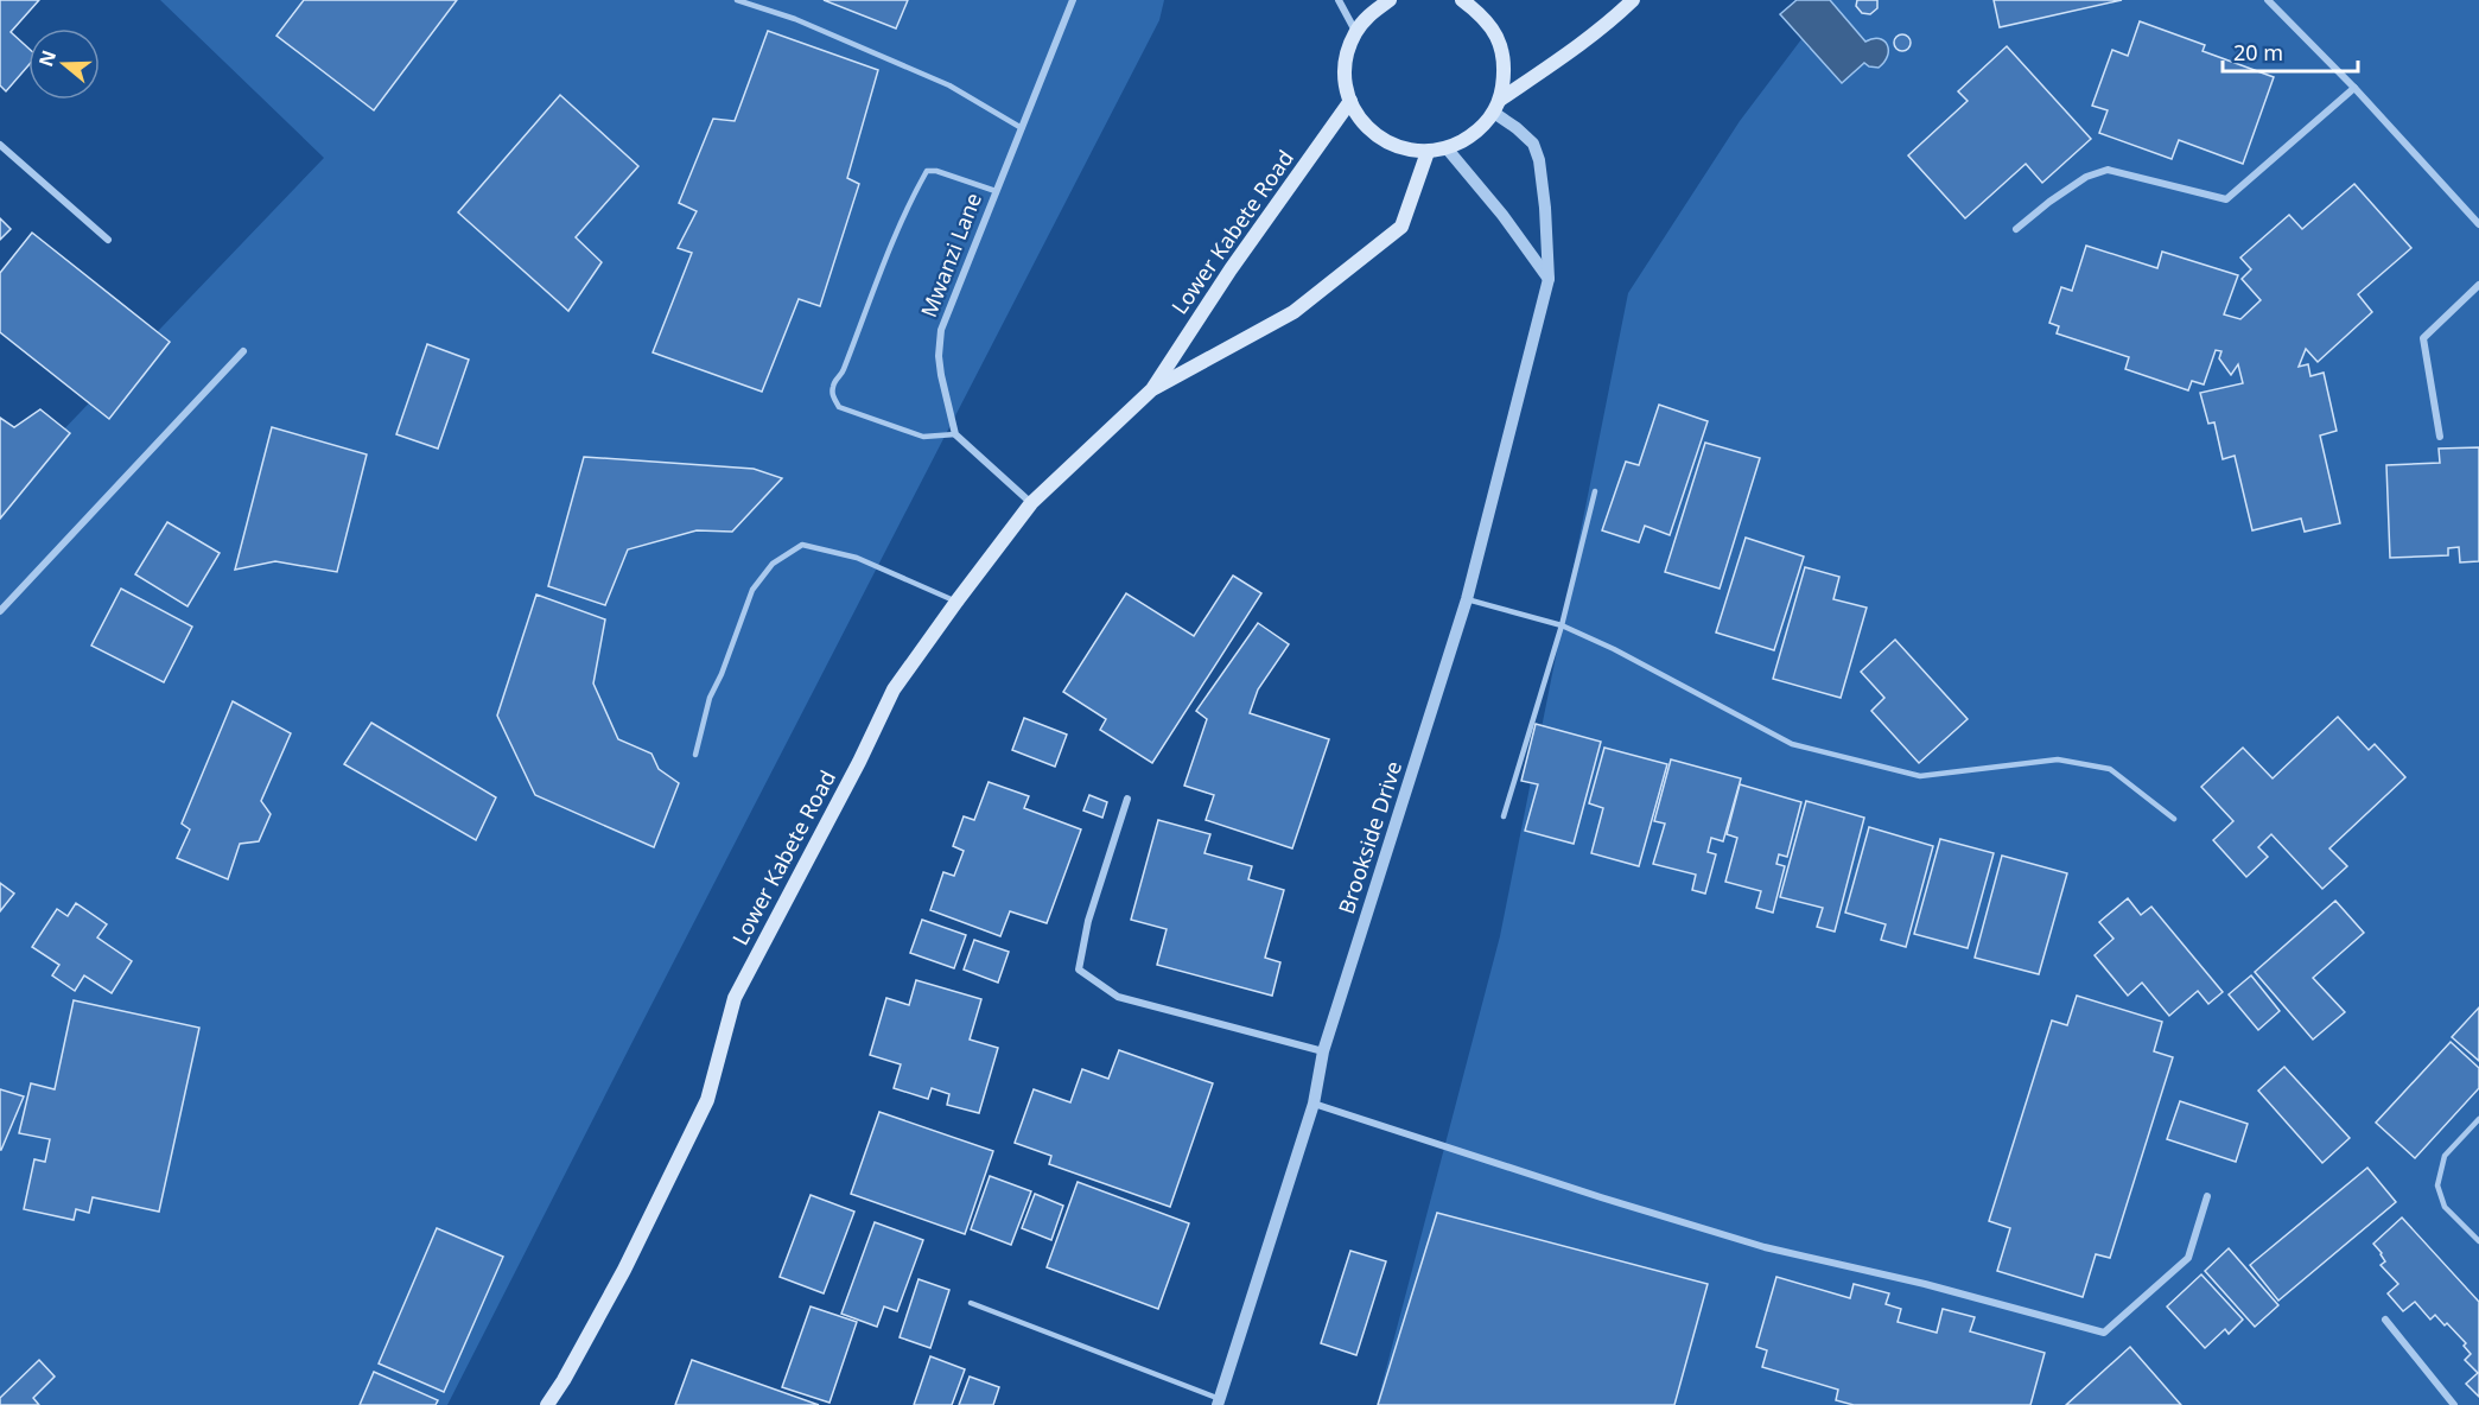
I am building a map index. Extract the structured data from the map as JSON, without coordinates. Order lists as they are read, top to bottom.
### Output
{
  "streets": {
    "main road": ["Lower Kabete Road"],
    "street": ["Mwanzi Lane", "Brookside Drive"]
  },
  "scale_bar": "20 m",
  "north": "left"
}
